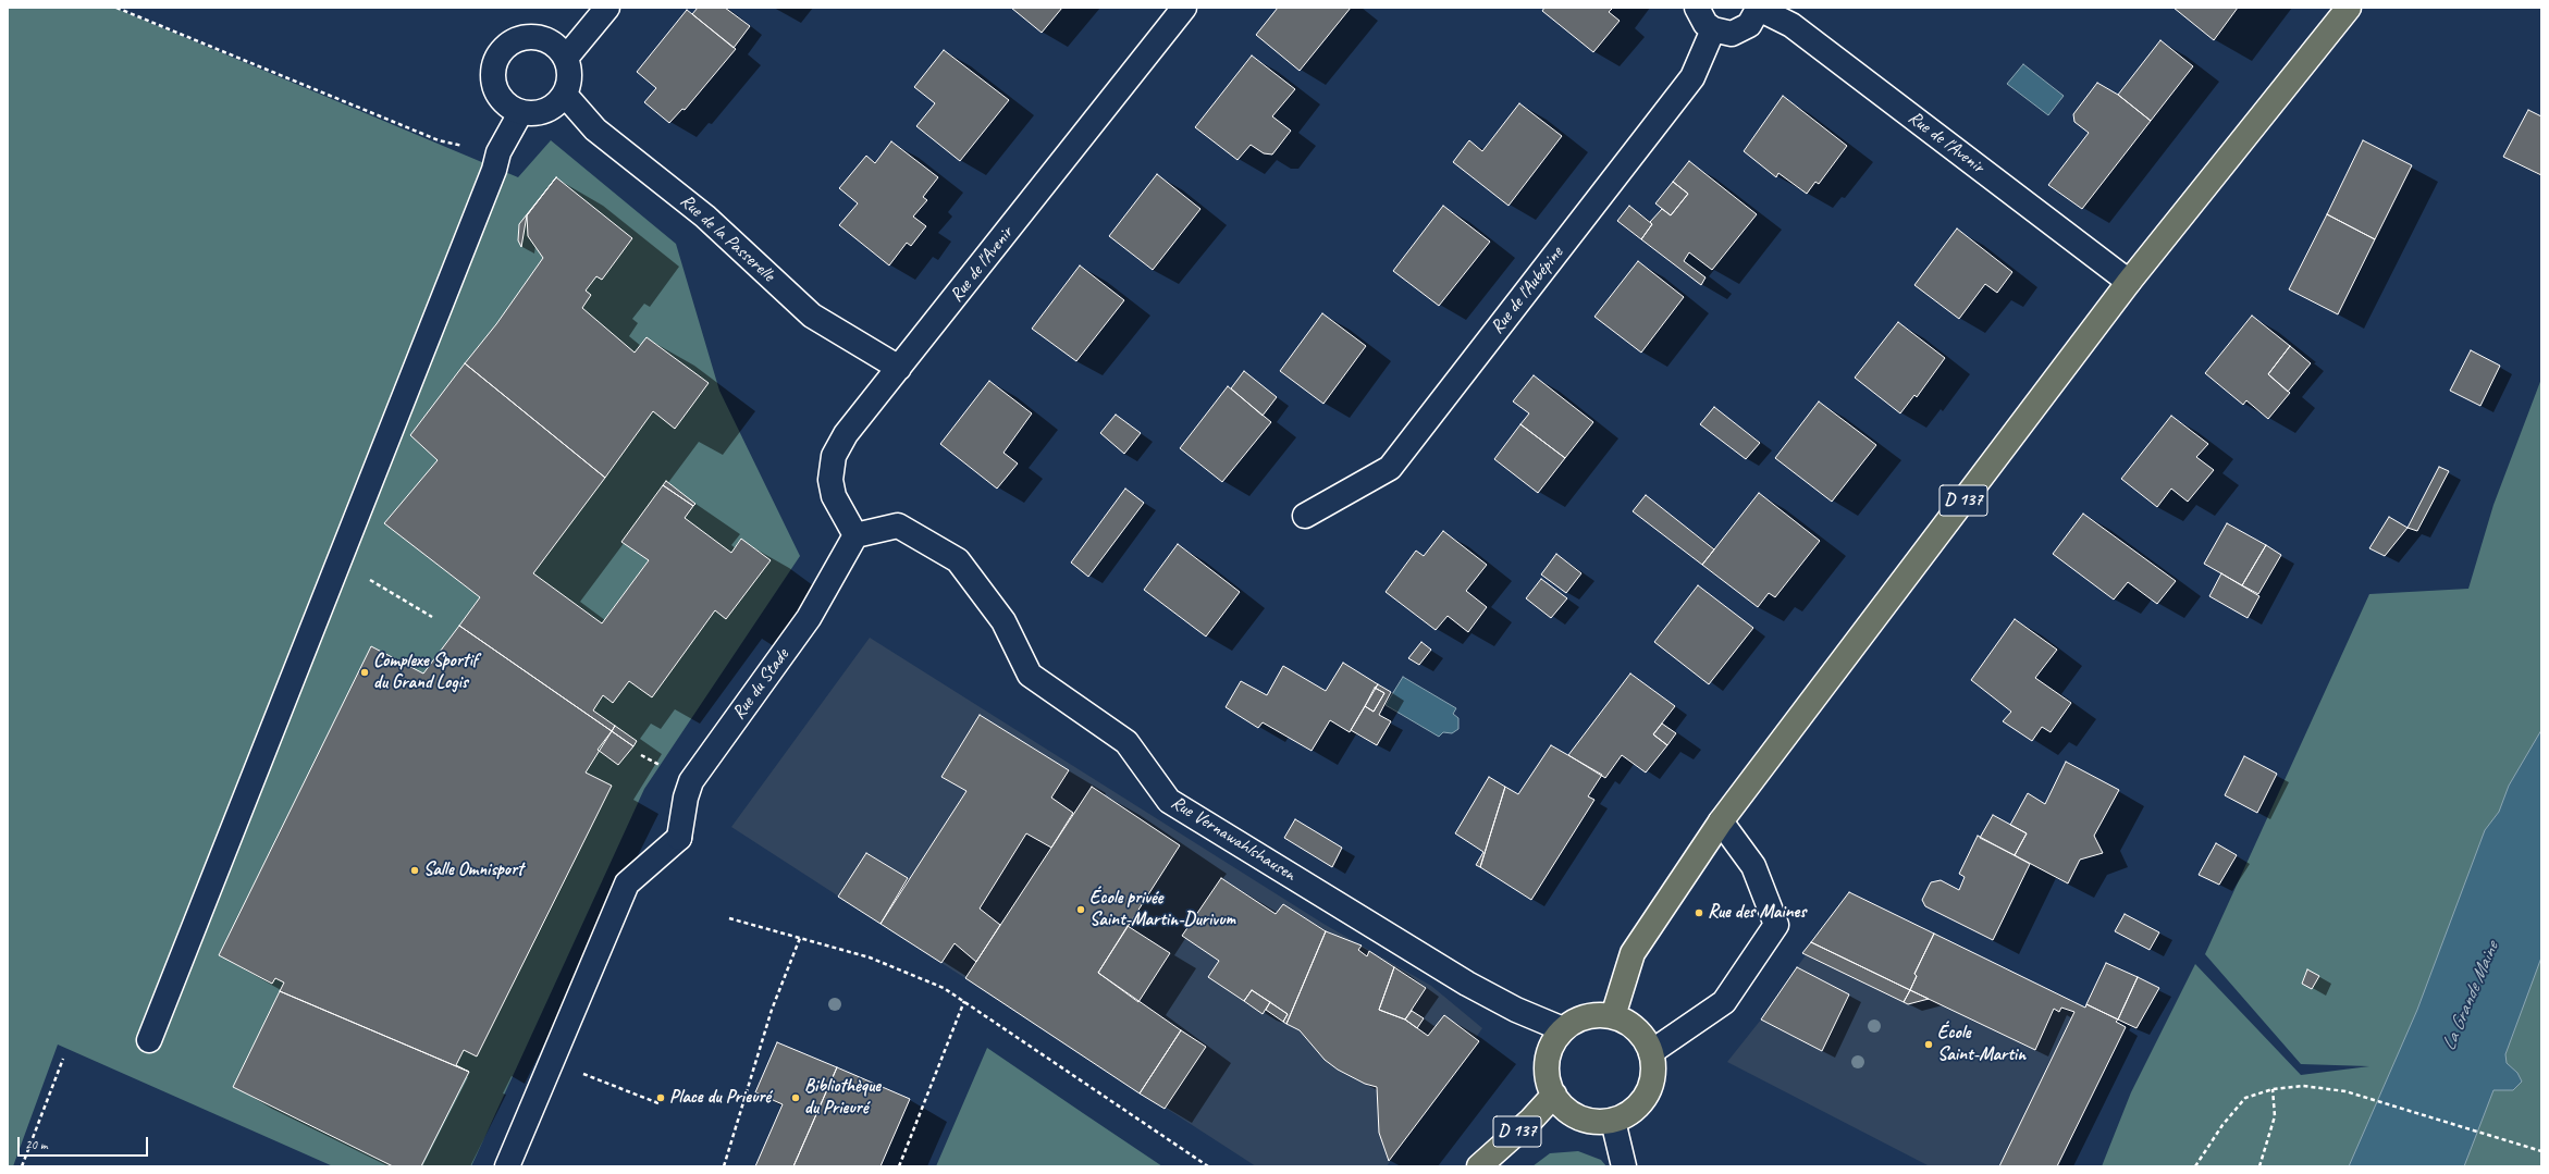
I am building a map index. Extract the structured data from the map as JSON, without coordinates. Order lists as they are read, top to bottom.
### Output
{
  "streets": {
    "main road": ["D 137"],
    "street": [
      "Rue de l'Avenir",
      "Rue de la Passerelle",
      "Rue de l'Aubépine",
      "Rue du Stade",
      "Rue Vernawahlshausen"
    ]
  },
  "crossings": [
    ["Rue de l'Avenir", "Rue de la Passerelle"],
    ["Rue de l'Avenir", "D 137"],
    ["Rue de l'Avenir", "Rue du Stade"],
    ["Rue de l'Avenir", "Rue Vernawahlshausen"],
    ["D 137", "Rue Vernawahlshausen"],
    ["Rue du Stade", "Rue Vernawahlshausen"]
  ],
  "water": ["La Grande Maine"],
  "places": [
    "Complexe Sportif du Grand Logis",
    "Salle Omnisport",
    "École privée Saint-Martin-Durivum",
    "Rue des Maines",
    "École Saint-Martin",
    "Place du Prieuré",
    "Bibliothèque du Prieuré"
  ],
  "scale_bar": "20 m"
}
